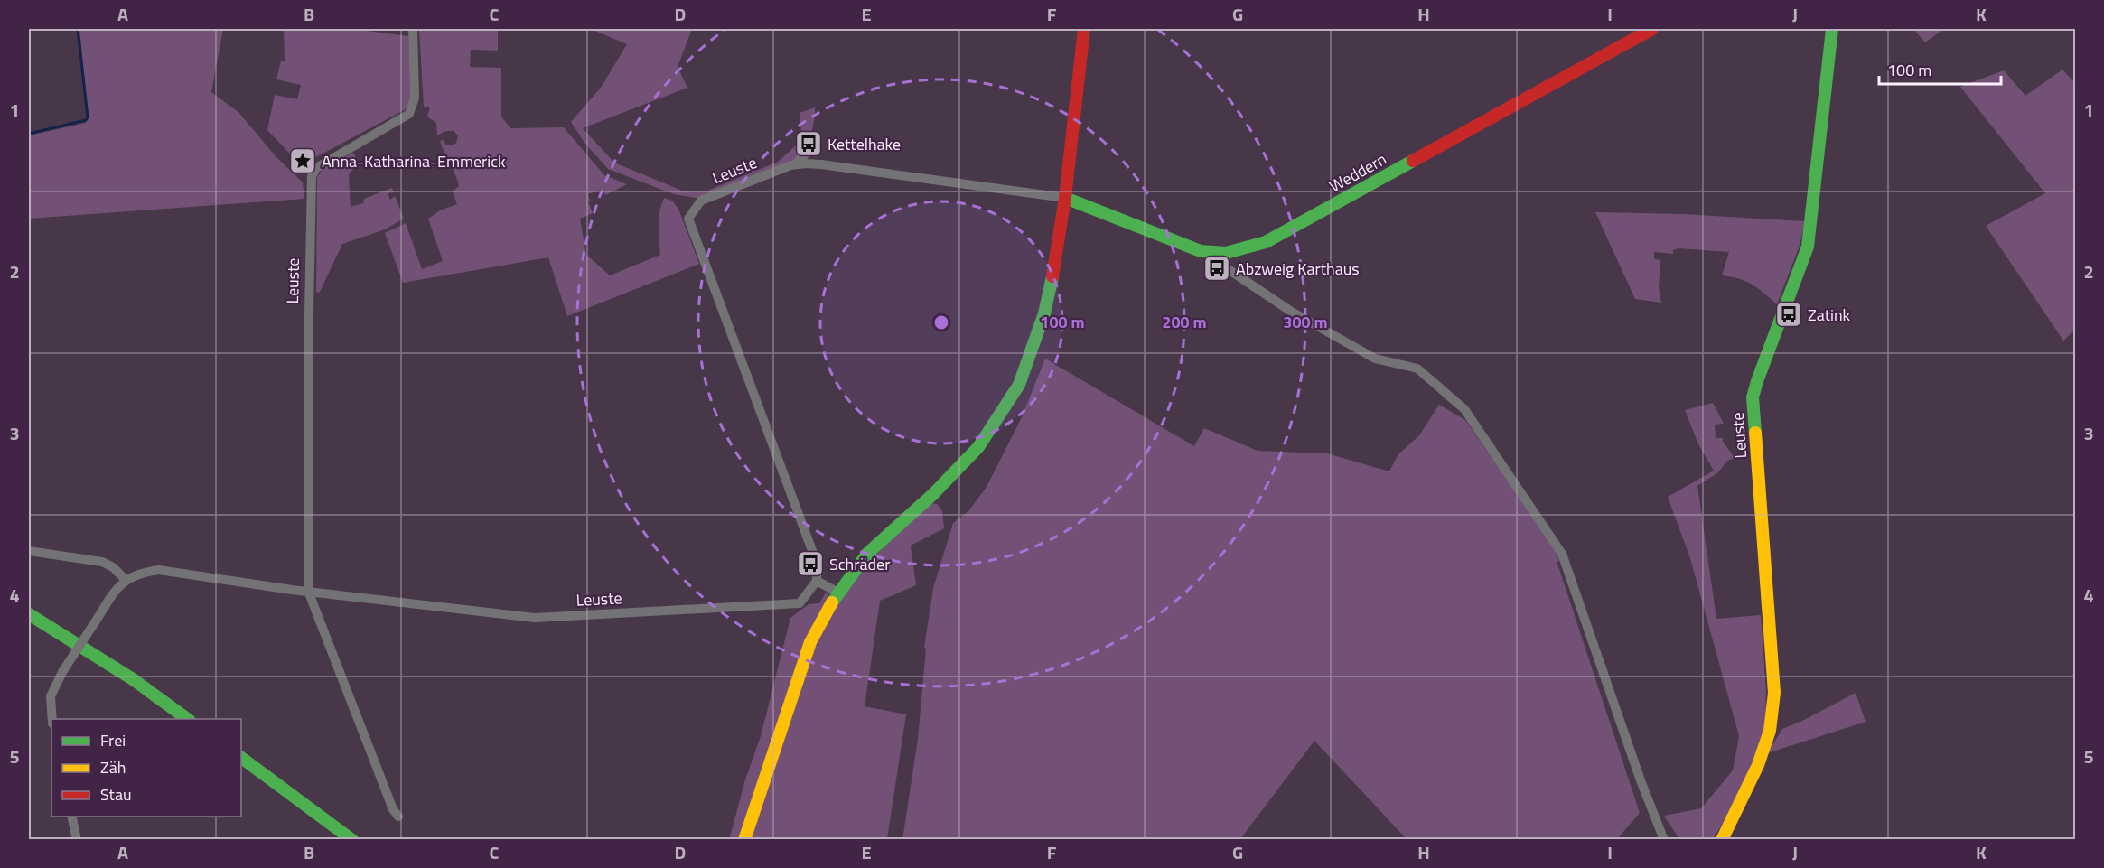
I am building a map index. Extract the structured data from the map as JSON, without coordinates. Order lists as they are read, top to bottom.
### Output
{
  "streets": {
    "main road": ["Leuste", "Weddern"]
  },
  "crossings": [
    ["Leuste", "Weddern"]
  ],
  "places": {
    "bus stop": [
      "Kettelhake",
      "Abzweig Karthaus",
      "Zatink",
      "Schräder"
    ],
    "place": ["Anna-Katharina-Emmerick"]
  },
  "legend": ["Frei", "Zäh", "Stau"],
  "scale_bar": "100 m",
  "grid": {
    "columns": [
      "A",
      "B",
      "C",
      "D",
      "E",
      "F",
      "G",
      "H",
      "I",
      "J",
      "K"
    ],
    "rows": [
      "1",
      "2",
      "3",
      "4",
      "5"
    ]
  },
  "rings": ["100 m", "200 m", "300 m"]
}
